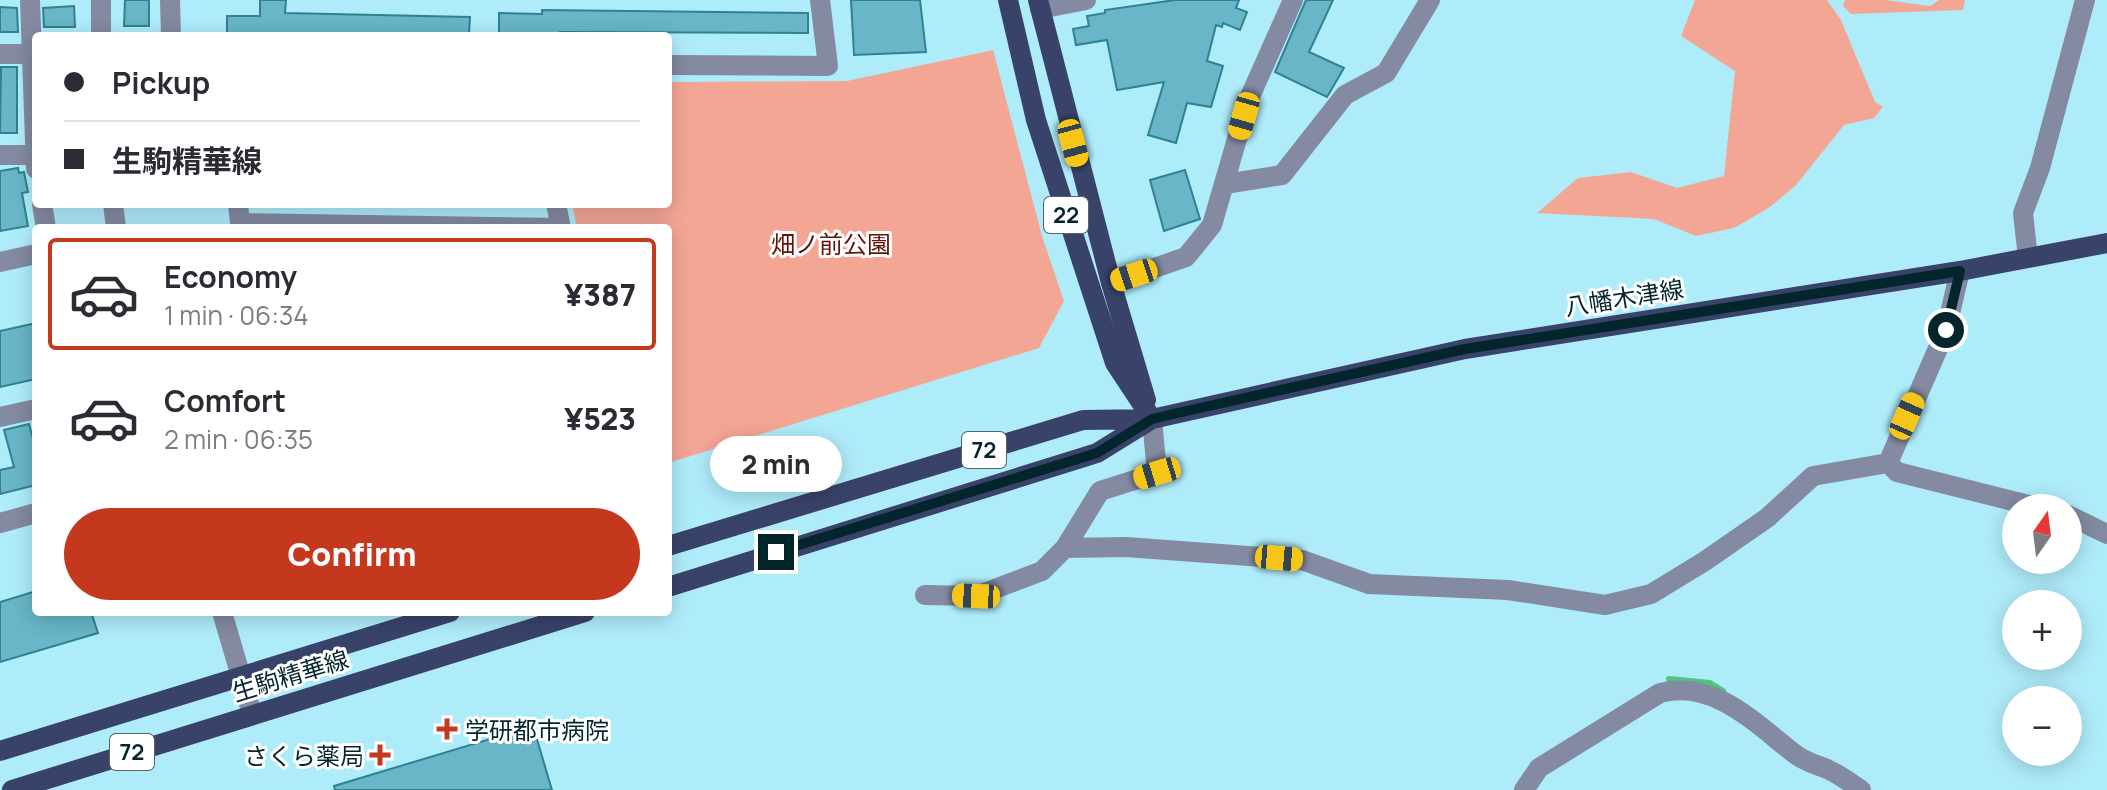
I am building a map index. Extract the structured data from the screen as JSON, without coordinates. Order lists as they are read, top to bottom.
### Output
{
  "streets": {
    "main road": [
      "22",
      "八幡木津線",
      "72",
      "生駒精華線"
    ]
  },
  "crossings": [
    ["22", "八幡木津線"],
    ["22", "72"],
    ["八幡木津線", "72"]
  ],
  "parks": ["畑ノ前公園"],
  "places": {
    "health": ["学研都市病院", "さくら薬局"]
  },
  "north": "top",
  "page": {
    "banner": ["Pickup", "生駒精華線"],
    "list": [
      {
        "name": "Economy",
        "note": "1 min · 06:34",
        "value": "¥387"
      },
      {
        "name": "Comfort",
        "note": "2 min · 06:35",
        "value": "¥523"
      }
    ],
    "bubble": "2 min",
    "buttons": "Confirm",
    "map_buttons": ["+", "−"]
  }
}
